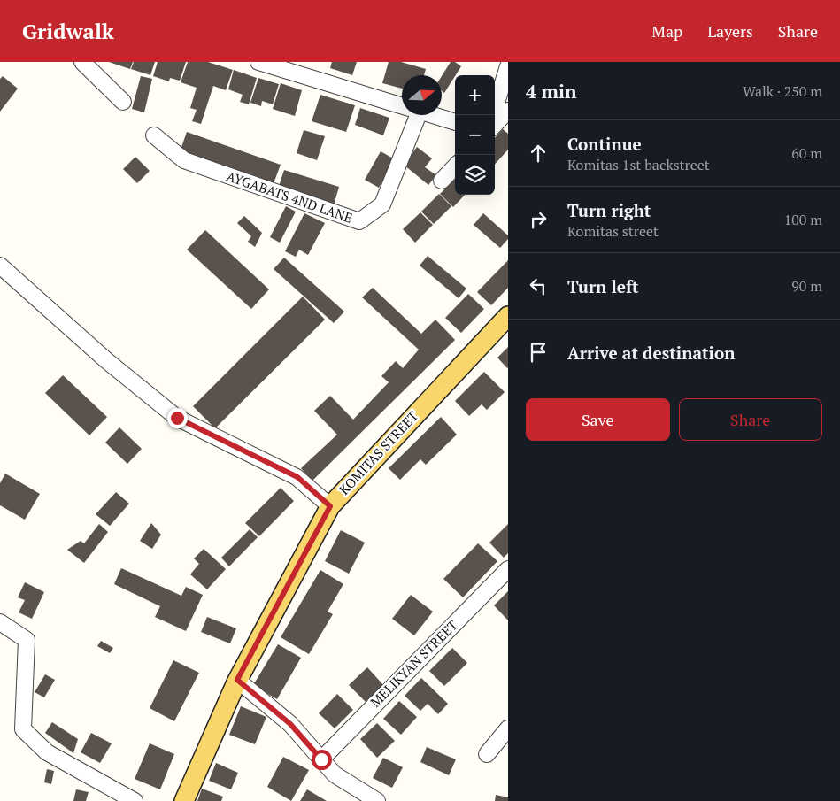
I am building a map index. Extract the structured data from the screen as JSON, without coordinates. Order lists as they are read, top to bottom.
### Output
{
  "streets": {
    "main road": ["KOMITAS STREET"],
    "street": ["AYGABATS 4ND LANE", "MELIKYAN STREET"]
  },
  "north": "right",
  "page": {
    "header": "Gridwalk",
    "nav": ["Map", "Layers", "Share"],
    "heading": ["4 min", "Walk · 250 m"],
    "map_buttons": ["+", "−"],
    "list": [
      ["Continue", "Komitas 1st backstreet", "60 m"],
      ["Turn right", "Komitas street", "100 m"],
      ["Turn left", "90 m"],
      "Arrive at destination"
    ],
    "buttons": ["Save", "Share"]
  }
}
